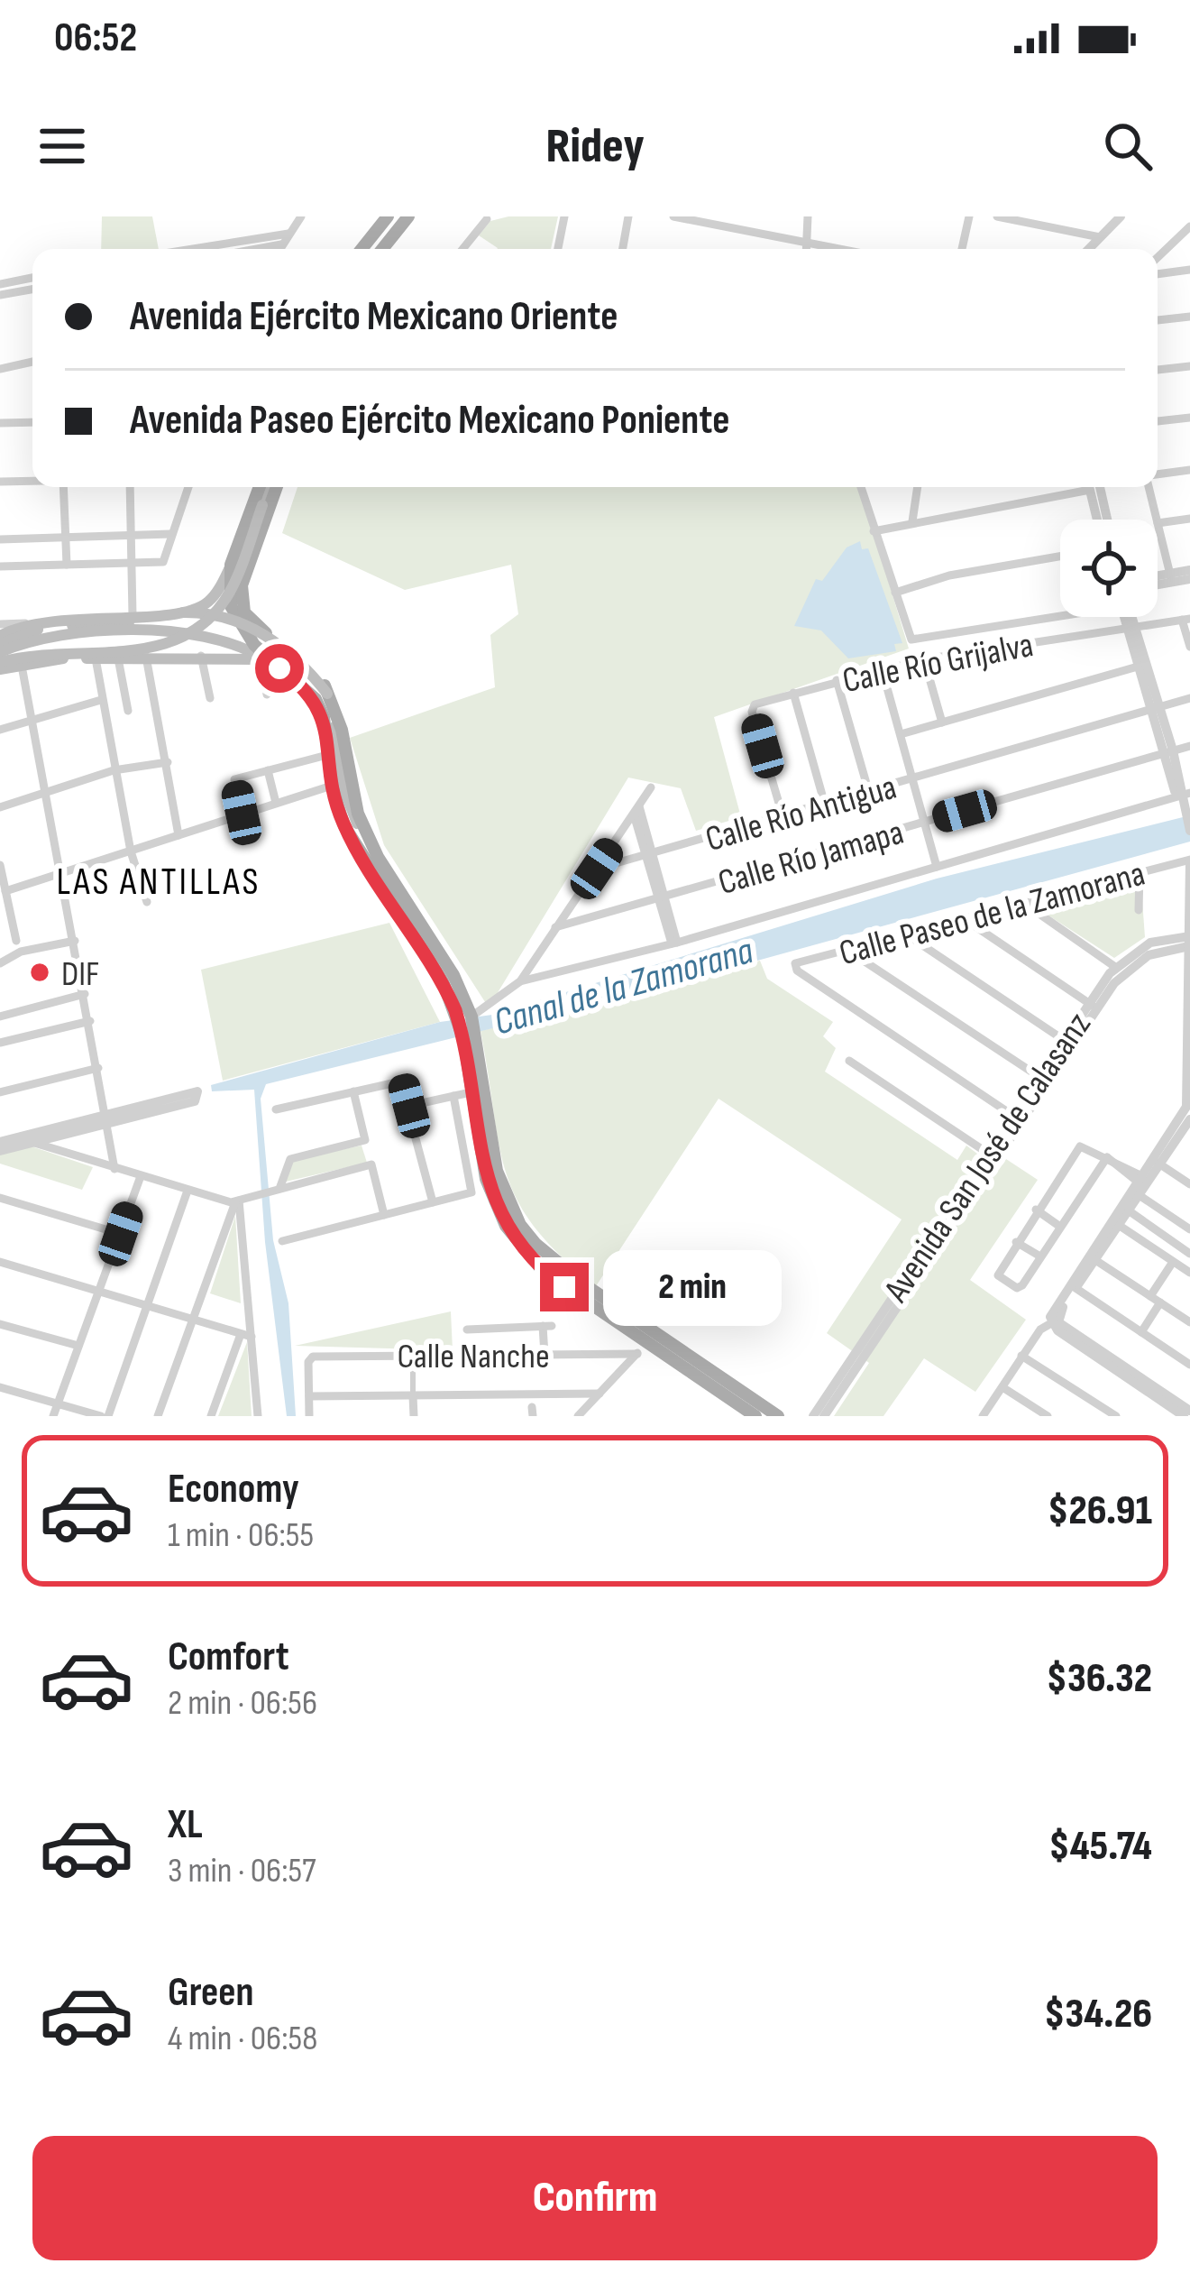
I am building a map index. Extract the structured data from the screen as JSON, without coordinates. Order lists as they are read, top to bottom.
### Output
{
  "streets": {
    "street": [
      "Calle Río Grijalva",
      "Calle Río Antigua",
      "Calle Río Jamapa",
      "Calle Paseo de la Zamorana",
      "Avenida San José de Calasanz",
      "Calle Nanche"
    ]
  },
  "crossings": [
    ["Calle Río Grijalva", "Calle Río Antigua"],
    ["Calle Paseo de la Zamorana", "Avenida San José de Calasanz"]
  ],
  "districts": ["LAS ANTILLAS"],
  "water": ["Canal de la Zamorana"],
  "places": ["DIF"],
  "page": {
    "status": "06:52",
    "header": "Ridey",
    "banner": ["Avenida Ejército Mexicano Oriente", "Avenida Paseo Ejército Mexicano Poniente"],
    "bubble": "2 min",
    "list": [
      {
        "name": "Economy",
        "note": "1 min · 06:55",
        "value": "$26.91"
      },
      {
        "name": "Comfort",
        "note": "2 min · 06:56",
        "value": "$36.32"
      },
      {
        "name": "XL",
        "note": "3 min · 06:57",
        "value": "$45.74"
      },
      {
        "name": "Green",
        "note": "4 min · 06:58",
        "value": "$34.26"
      }
    ],
    "buttons": "Confirm"
  }
}
